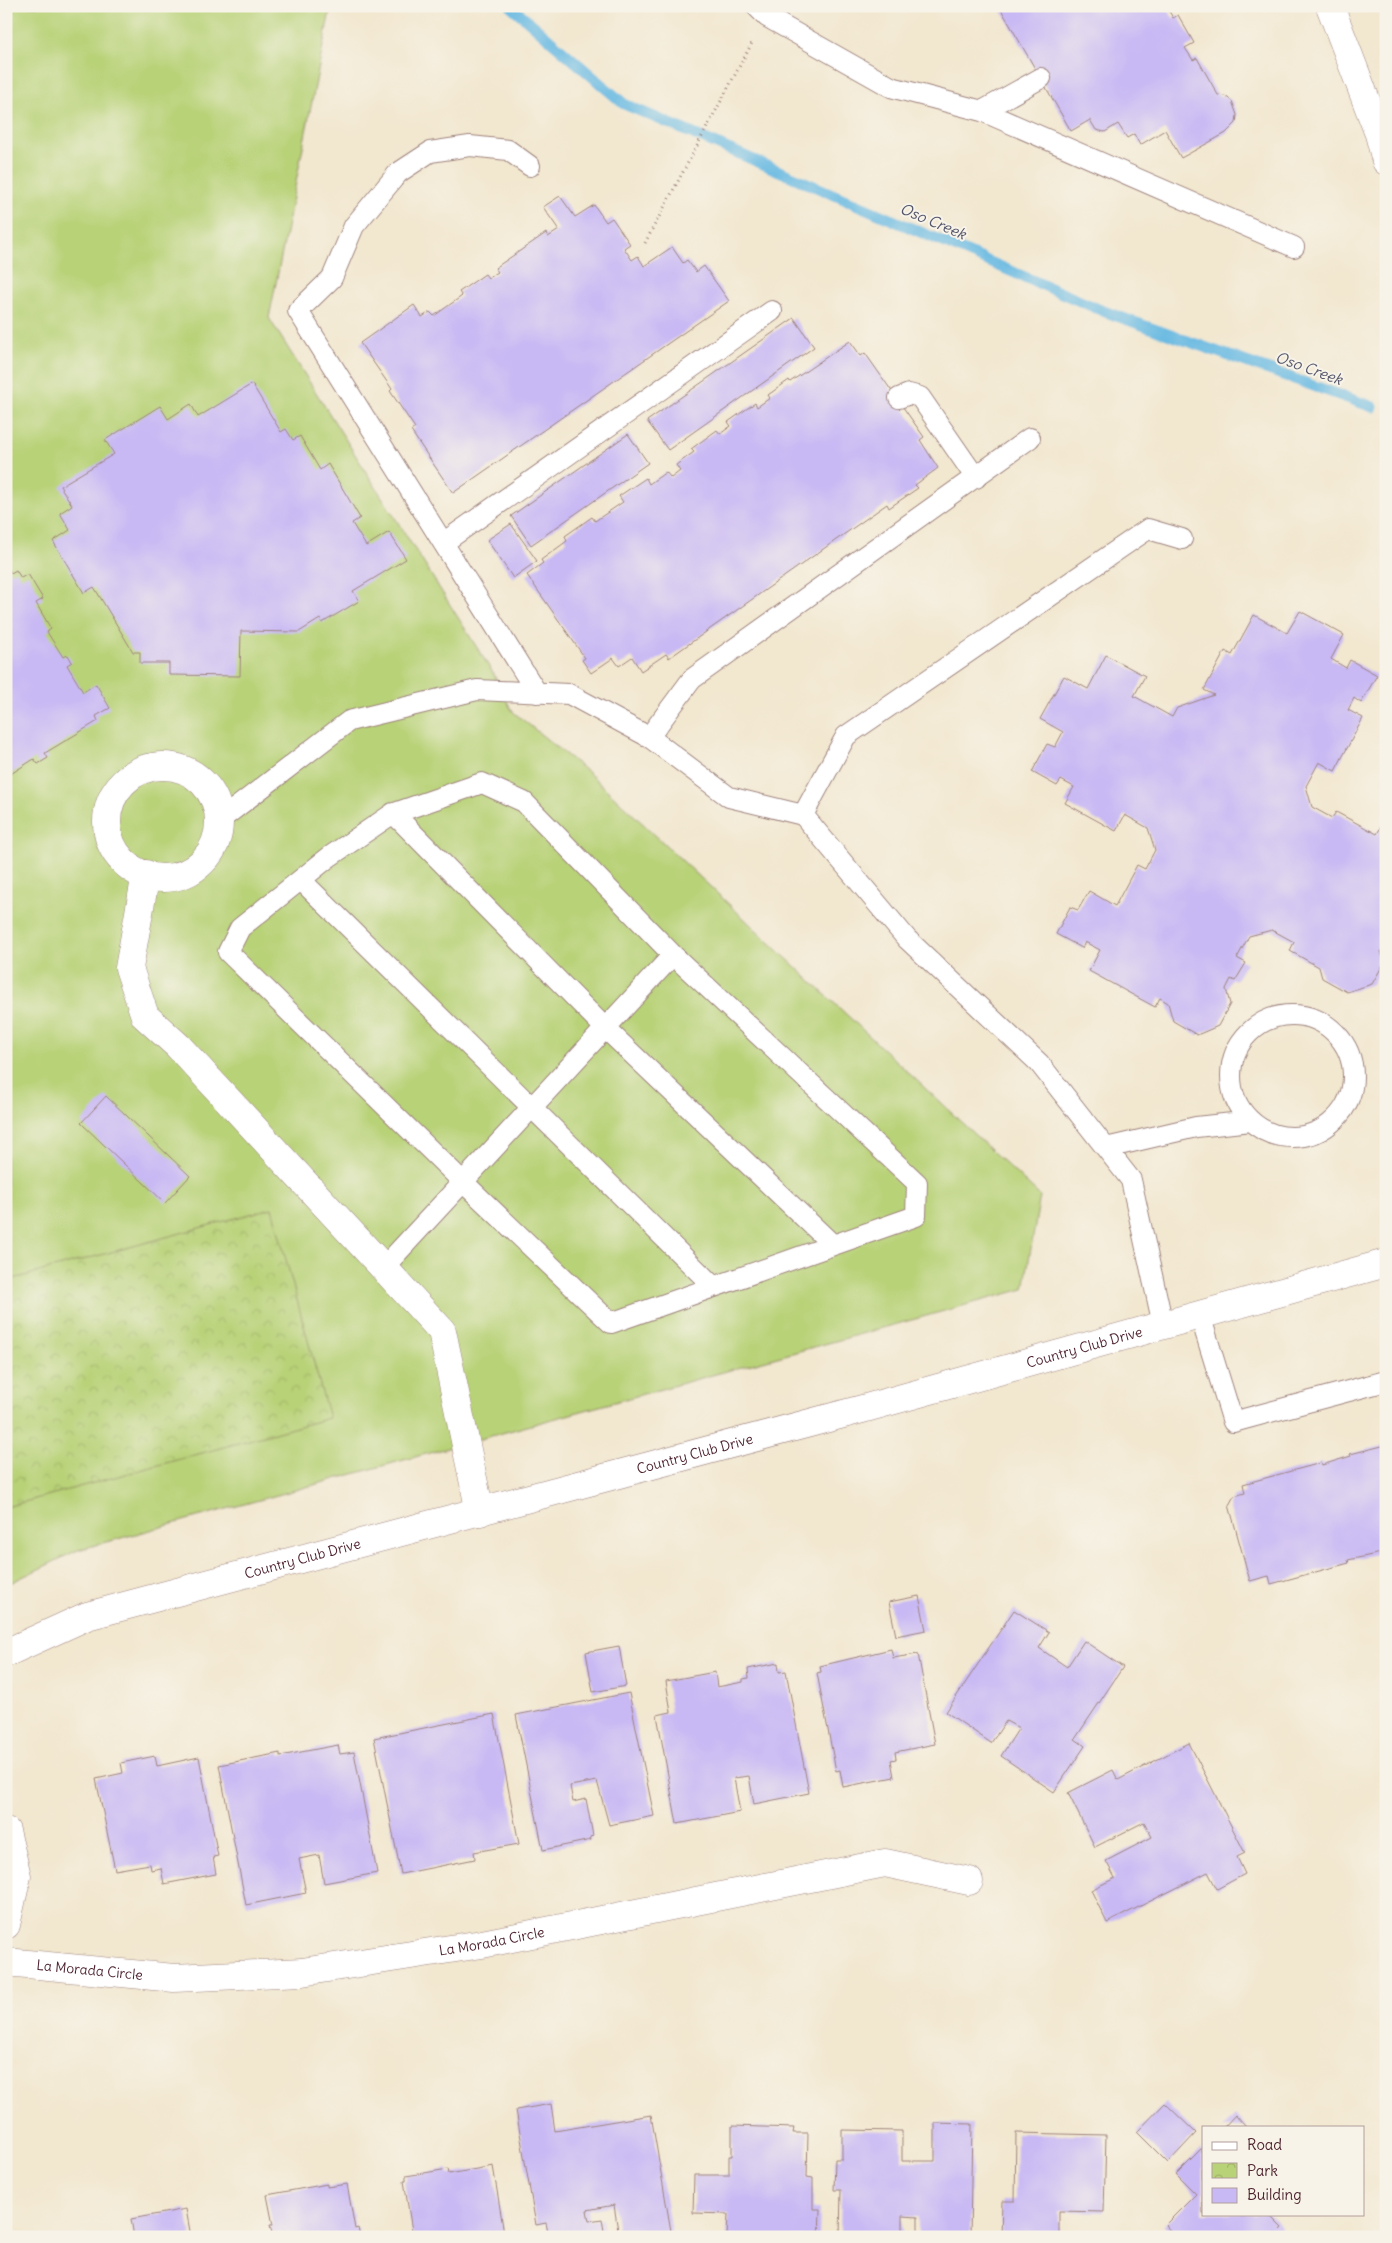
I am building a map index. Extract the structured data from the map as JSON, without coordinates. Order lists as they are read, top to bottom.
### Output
{
  "streets": {
    "street": ["Country Club Drive", "La Morada Circle"]
  },
  "water": ["Oso Creek"],
  "legend": ["Road", "Park", "Building"]
}
